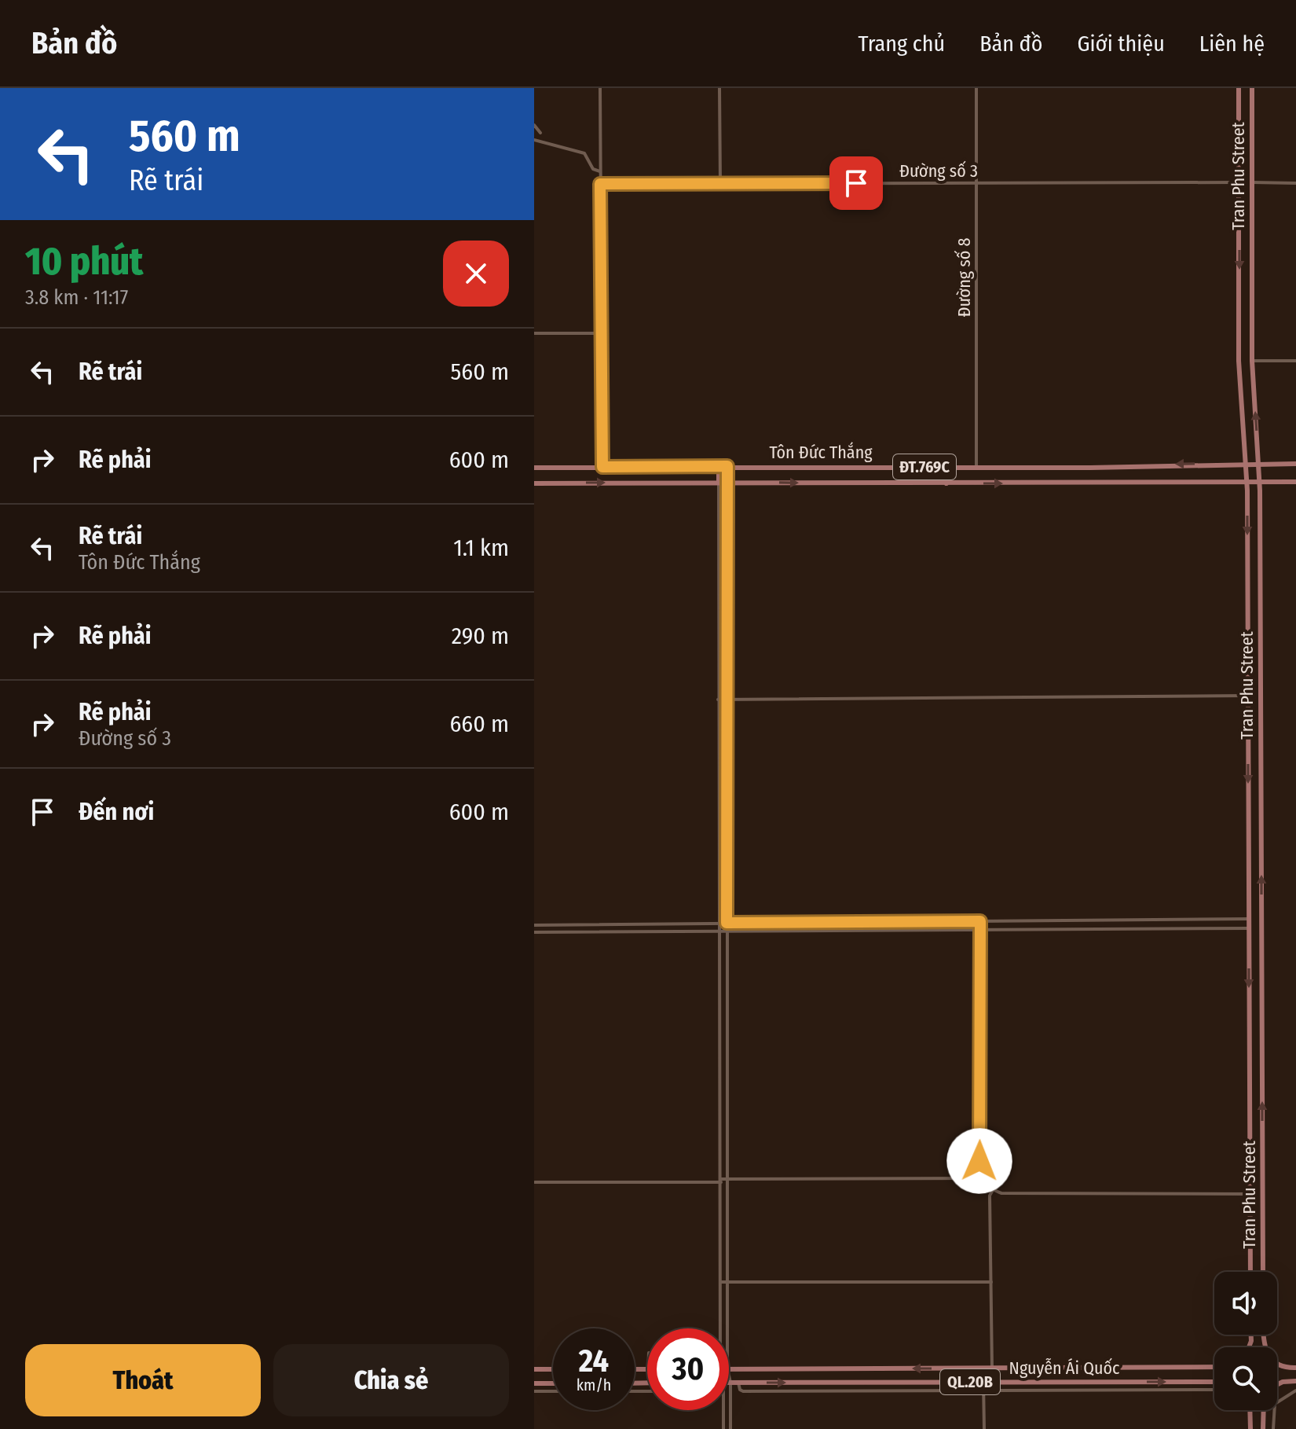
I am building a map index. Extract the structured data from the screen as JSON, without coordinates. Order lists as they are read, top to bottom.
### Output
{
  "streets": {
    "main road": [
      "Tran Phu Street",
      "Tôn Đức Thắng",
      "ĐT.769C",
      "Nguyễn Ái Quốc",
      "QL.20B"
    ],
    "street": ["Đường số 3", "Đường số 8"]
  },
  "crossings": [
    ["Đường số 3", "Tran Phu Street"],
    ["Đường số 3", "Đường số 8"],
    ["Tran Phu Street", "Tôn Đức Thắng"],
    ["Đường số 8", "Tôn Đức Thắng"]
  ],
  "page": {
    "header": "Bản đồ",
    "nav": [
      "Trang chủ",
      "Bản đồ",
      "Giới thiệu",
      "Liên hệ"
    ],
    "turn": ["560 m", "Rẽ trái"],
    "heading": ["10 phút", "3.8 km · 11:17"],
    "list": [
      {
        "name": "Rẽ trái",
        "value": "560 m"
      },
      {
        "name": "Rẽ phải",
        "value": "600 m"
      },
      {
        "name": "Rẽ trái",
        "note": "Tôn Đức Thắng",
        "value": "1.1 km"
      },
      {
        "name": "Rẽ phải",
        "value": "290 m"
      },
      {
        "name": "Rẽ phải",
        "note": "Đường số 3",
        "value": "660 m"
      },
      {
        "name": "Đến nơi",
        "value": "600 m"
      }
    ],
    "speed": "24 km/h",
    "limit": "30",
    "buttons": ["Thoát", "Chia sẻ"]
  }
}
